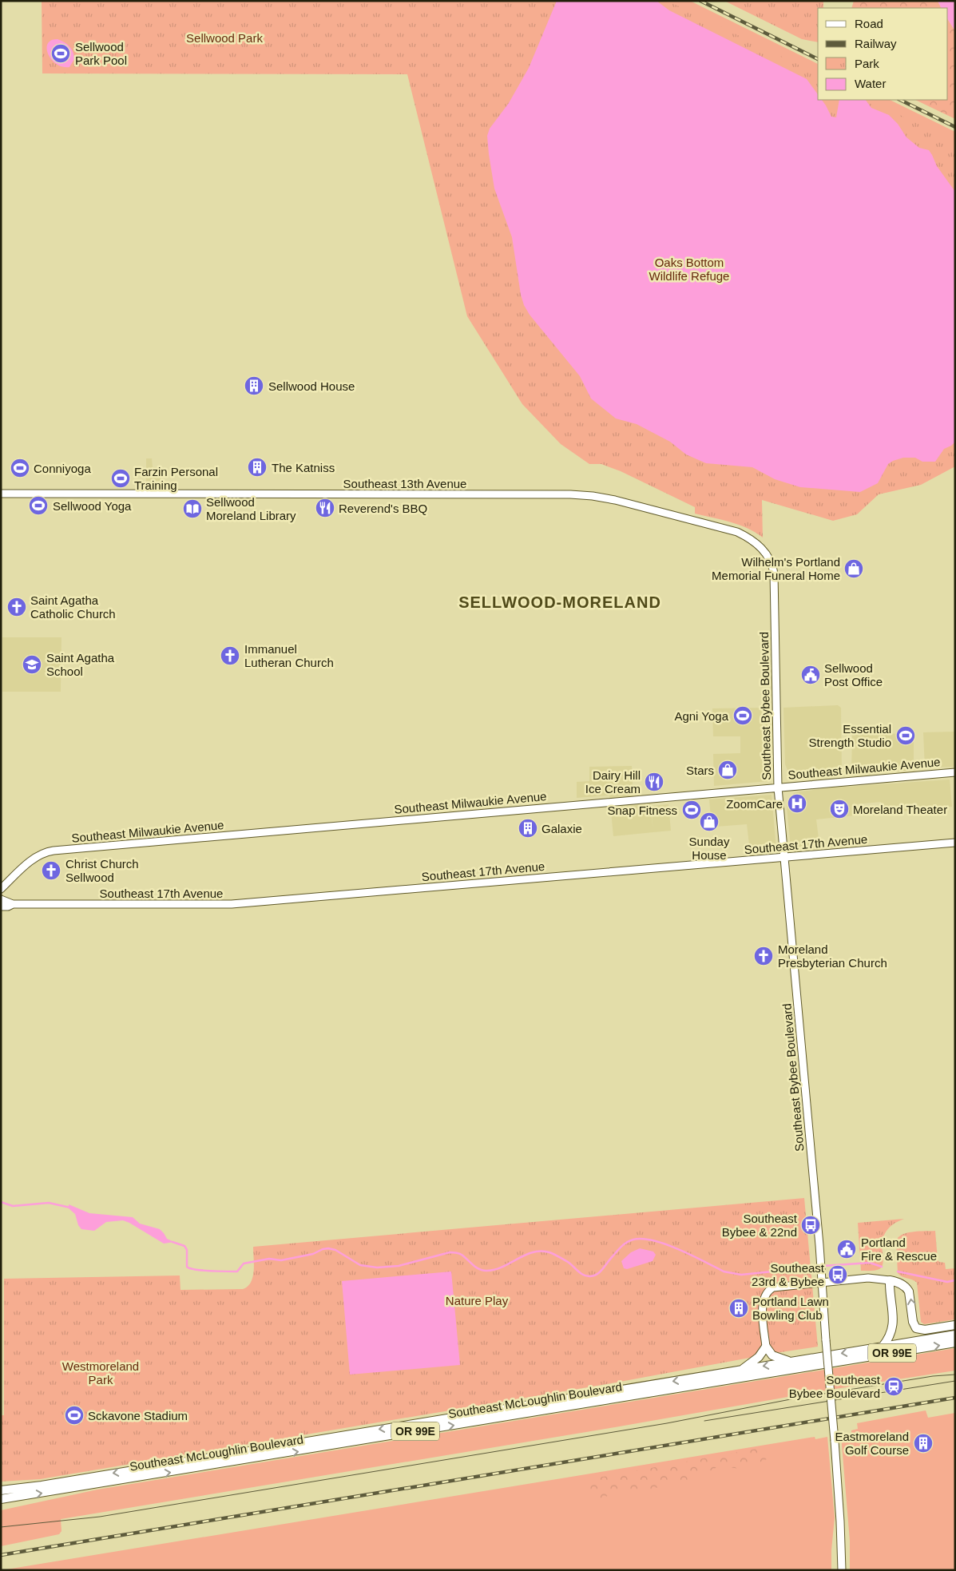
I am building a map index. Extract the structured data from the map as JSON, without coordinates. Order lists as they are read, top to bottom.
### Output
{
  "streets": {
    "highway": ["OR 99E", "Southeast McLoughlin Boulevard"],
    "street": [
      "Southeast 13th Avenue",
      "Southeast Bybee Boulevard",
      "Southeast Milwaukie Avenue",
      "Southeast 17th Avenue"
    ]
  },
  "crossings": [
    ["Southeast 13th Avenue", "Southeast Bybee Boulevard"],
    ["Southeast Bybee Boulevard", "Southeast Milwaukie Avenue"],
    ["Southeast Bybee Boulevard", "Southeast 17th Avenue"]
  ],
  "districts": ["SELLWOOD-MORELAND"],
  "parks": [
    "Sellwood Park",
    "Oaks Bottom Wildlife Refuge",
    "Nature Play",
    "Westmoreland Park"
  ],
  "places": {
    "sports": [
      "Sellwood Park Pool",
      "Conniyoga",
      "Farzin Personal Training",
      "Sellwood Yoga",
      "Agni Yoga",
      "Essential Strength Studio",
      "Snap Fitness",
      "Sckavone Stadium"
    ],
    "building": [
      "Sellwood House",
      "The Katniss",
      "Galaxie",
      "Portland Lawn Bowling Club",
      "Eastmoreland Golf Course"
    ],
    "restaurant": ["Reverend's BBQ", "Dairy Hill Ice Cream"],
    "library": ["Sellwood Moreland Library"],
    "shop": ["Wilhelm's Portland Memorial Funeral Home", "Stars", "Sunday House"],
    "church": [
      "Saint Agatha Catholic Church",
      "Immanuel Lutheran Church",
      "Christ Church Sellwood",
      "Moreland Presbyterian Church"
    ],
    "school or university": ["Saint Agatha School"],
    "public building": ["Sellwood Post Office", "Portland Fire & Rescue"],
    "hospital": ["ZoomCare"],
    "theatre": ["Moreland Theater"],
    "bus stop": ["Southeast Bybee & 22nd", "Southeast 23rd & Bybee"],
    "station": ["Southeast Bybee Boulevard"]
  },
  "legend": [
    "Road",
    "Railway",
    "Park",
    "Water"
  ]
}
